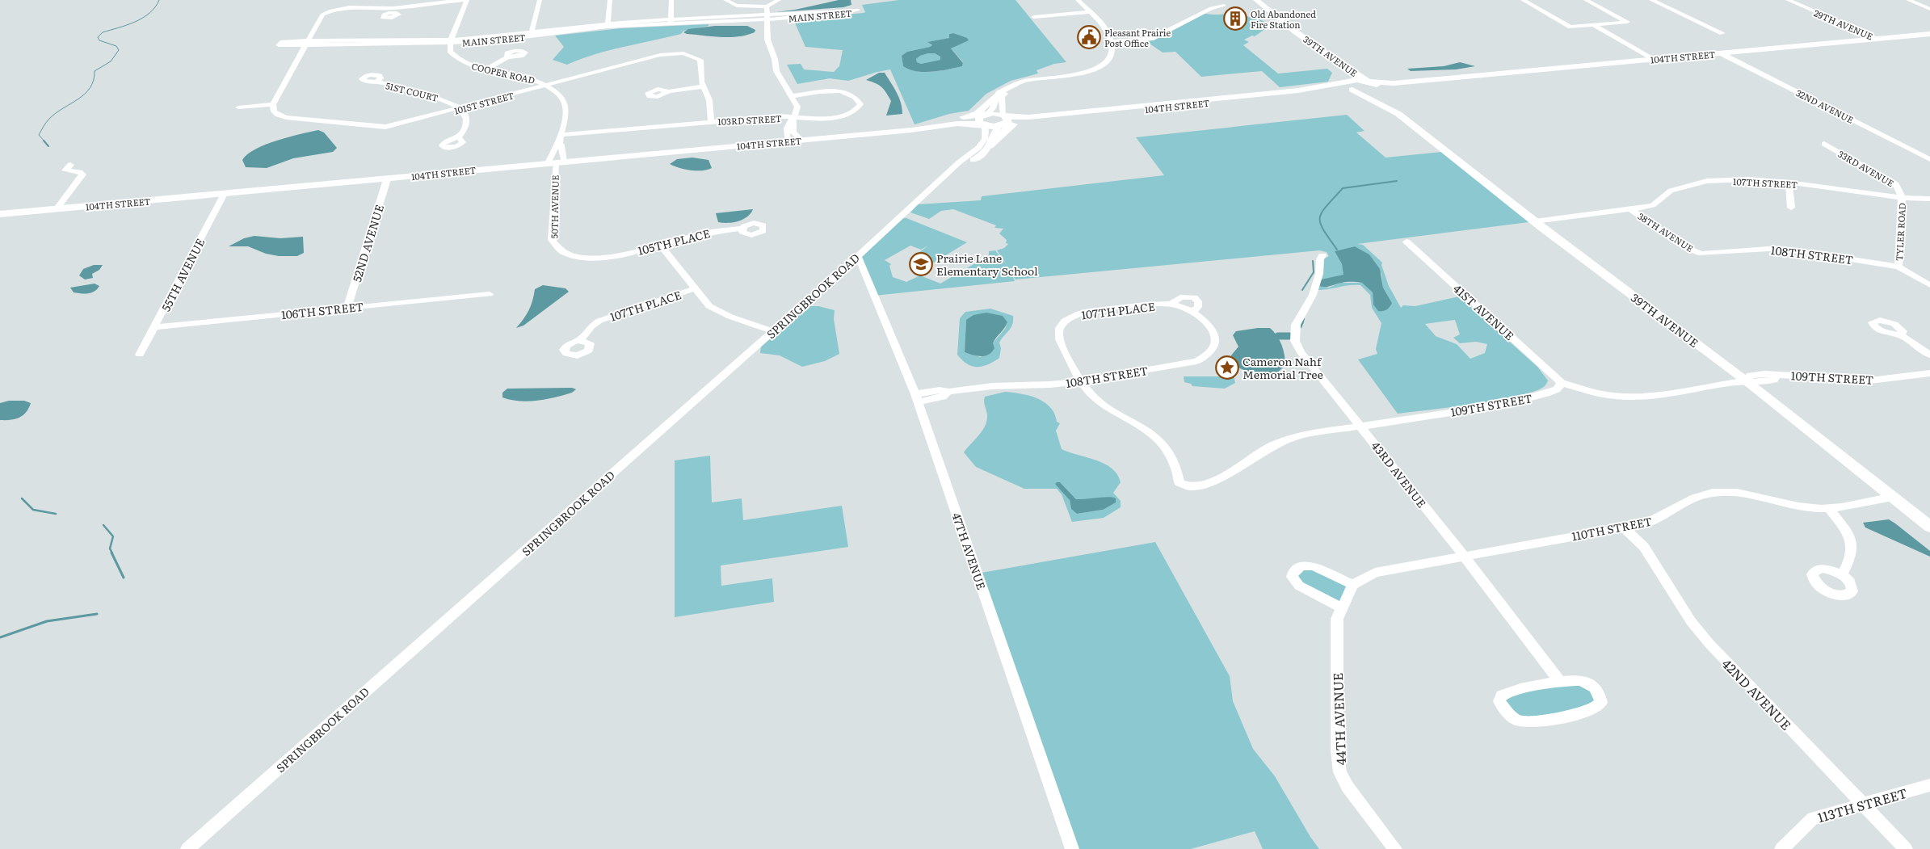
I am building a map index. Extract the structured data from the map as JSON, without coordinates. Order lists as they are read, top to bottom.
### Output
{
  "streets": {
    "main road": ["39TH AVENUE", "104TH STREET"],
    "street": [
      "MAIN STREET",
      "29TH AVENUE",
      "COOPER ROAD",
      "51ST COURT",
      "101ST STREET",
      "32ND AVENUE",
      "103RD STREET",
      "33RD AVENUE",
      "107TH STREET",
      "50TH AVENUE",
      "38TH AVENUE",
      "TYLER ROAD",
      "105TH PLACE",
      "52ND AVENUE",
      "108TH STREET",
      "55TH AVENUE",
      "SPRINGBROOK ROAD",
      "107TH PLACE",
      "106TH STREET",
      "41ST AVENUE",
      "109TH STREET",
      "43RD AVENUE",
      "110TH STREET",
      "47TH AVENUE",
      "42ND AVENUE",
      "44TH AVENUE",
      "113TH STREET"
    ]
  },
  "crossings": [
    ["MAIN STREET", "COOPER ROAD"],
    ["29TH AVENUE", "104TH STREET"],
    ["39TH AVENUE", "104TH STREET"],
    ["39TH AVENUE", "107TH STREET"],
    ["39TH AVENUE", "109TH STREET"],
    ["39TH AVENUE", "110TH STREET"],
    ["104TH STREET", "COOPER ROAD"],
    ["104TH STREET", "32ND AVENUE"],
    ["104TH STREET", "50TH AVENUE"],
    ["104TH STREET", "52ND AVENUE"],
    ["104TH STREET", "55TH AVENUE"],
    ["104TH STREET", "SPRINGBROOK ROAD"],
    ["COOPER ROAD", "101ST STREET"],
    ["COOPER ROAD", "103RD STREET"],
    ["COOPER ROAD", "50TH AVENUE"],
    ["51ST COURT", "101ST STREET"],
    ["33RD AVENUE", "107TH STREET"],
    ["33RD AVENUE", "TYLER ROAD"],
    ["107TH STREET", "38TH AVENUE"],
    ["107TH STREET", "TYLER ROAD"],
    ["50TH AVENUE", "105TH PLACE"],
    ["38TH AVENUE", "108TH STREET"],
    ["TYLER ROAD", "108TH STREET"],
    ["52ND AVENUE", "106TH STREET"],
    ["108TH STREET", "107TH PLACE"],
    ["108TH STREET", "47TH AVENUE"],
    ["55TH AVENUE", "106TH STREET"],
    ["SPRINGBROOK ROAD", "47TH AVENUE"],
    ["107TH PLACE", "109TH STREET"],
    ["41ST AVENUE", "109TH STREET"],
    ["109TH STREET", "43RD AVENUE"],
    ["43RD AVENUE", "110TH STREET"],
    ["110TH STREET", "42ND AVENUE"],
    ["42ND AVENUE", "113TH STREET"]
  ],
  "places": {
    "building": ["Old Abandoned Fire Station"],
    "public building": ["Pleasant Prairie Post Office"],
    "school or university": ["Prairie Lane Elementary School"],
    "place": ["Cameron Nahf Memorial Tree"]
  }
}
